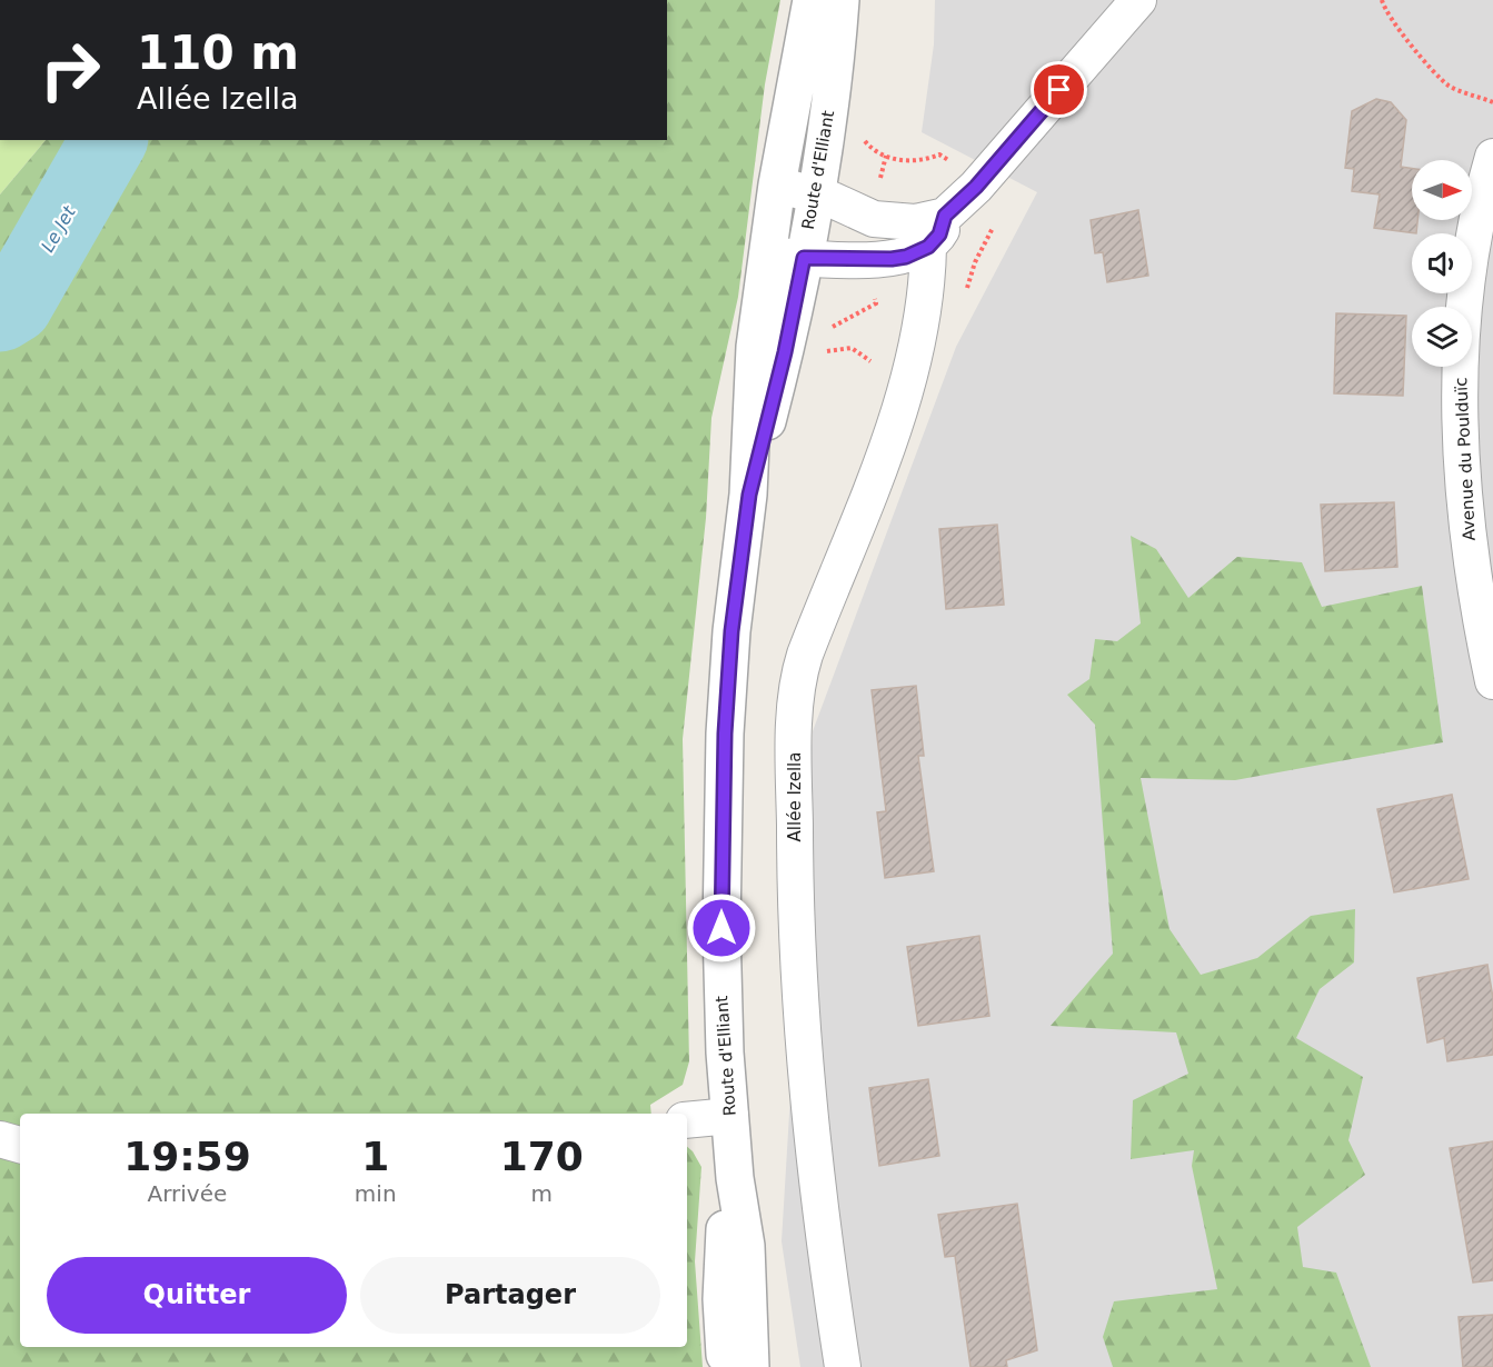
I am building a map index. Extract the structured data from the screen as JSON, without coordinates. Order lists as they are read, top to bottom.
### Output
{
  "streets": {
    "street": ["Route d'Elliant", "Avenue du Poulduïc", "Allée Izella"]
  },
  "water": ["Le Jet"],
  "north": "right",
  "page": {
    "turn": ["110 m", "Allée Izella"],
    "eta": [
      "19:59",
      "Arrivée",
      "1",
      "min",
      "170",
      "m"
    ],
    "buttons": ["Quitter", "Partager"]
  }
}
